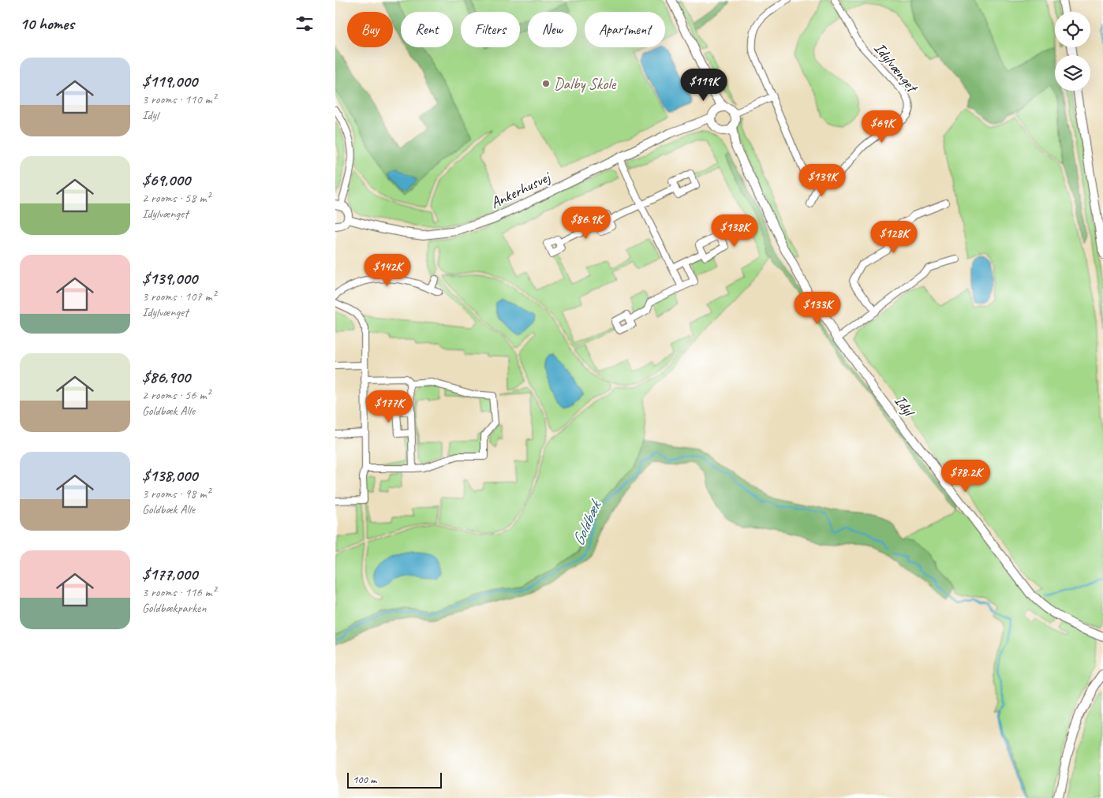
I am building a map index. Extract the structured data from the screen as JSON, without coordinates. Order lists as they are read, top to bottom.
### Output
{
  "streets": {
    "street": ["Idylvænget", "Ankerhusvej", "Idyl"]
  },
  "crossings": [
    ["Ankerhusvej", "Idyl"]
  ],
  "water": ["Goldbæk"],
  "places": ["Dalby Skole"],
  "scale_bar": "100 m",
  "page": {
    "heading": "10 homes",
    "chip": [
      "Buy",
      "Rent",
      "Filters",
      "New",
      "Apartment"
    ],
    "list": [
      {
        "name": "$119,000",
        "note": "3 rooms · 110 m² · Idyl"
      },
      {
        "name": "$69,000",
        "note": "2 rooms · 58 m² · Idylvænget"
      },
      {
        "name": "$139,000",
        "note": "3 rooms · 107 m² · Idylvænget"
      },
      {
        "name": "$86,900",
        "note": "2 rooms · 56 m² · Goldbæk Alle"
      },
      {
        "name": "$138,000",
        "note": "3 rooms · 98 m² · Goldbæk Alle"
      },
      {
        "name": "$177,000",
        "note": "3 rooms · 116 m² · Goldbækparken"
      }
    ],
    "price": [
      "$119K",
      "$69K",
      "$139K",
      "$86.9K",
      "$138K",
      "$128K",
      "$142K",
      "$133K",
      "$177K",
      "$78.2K"
    ],
    "scale": "100 m"
  }
}
